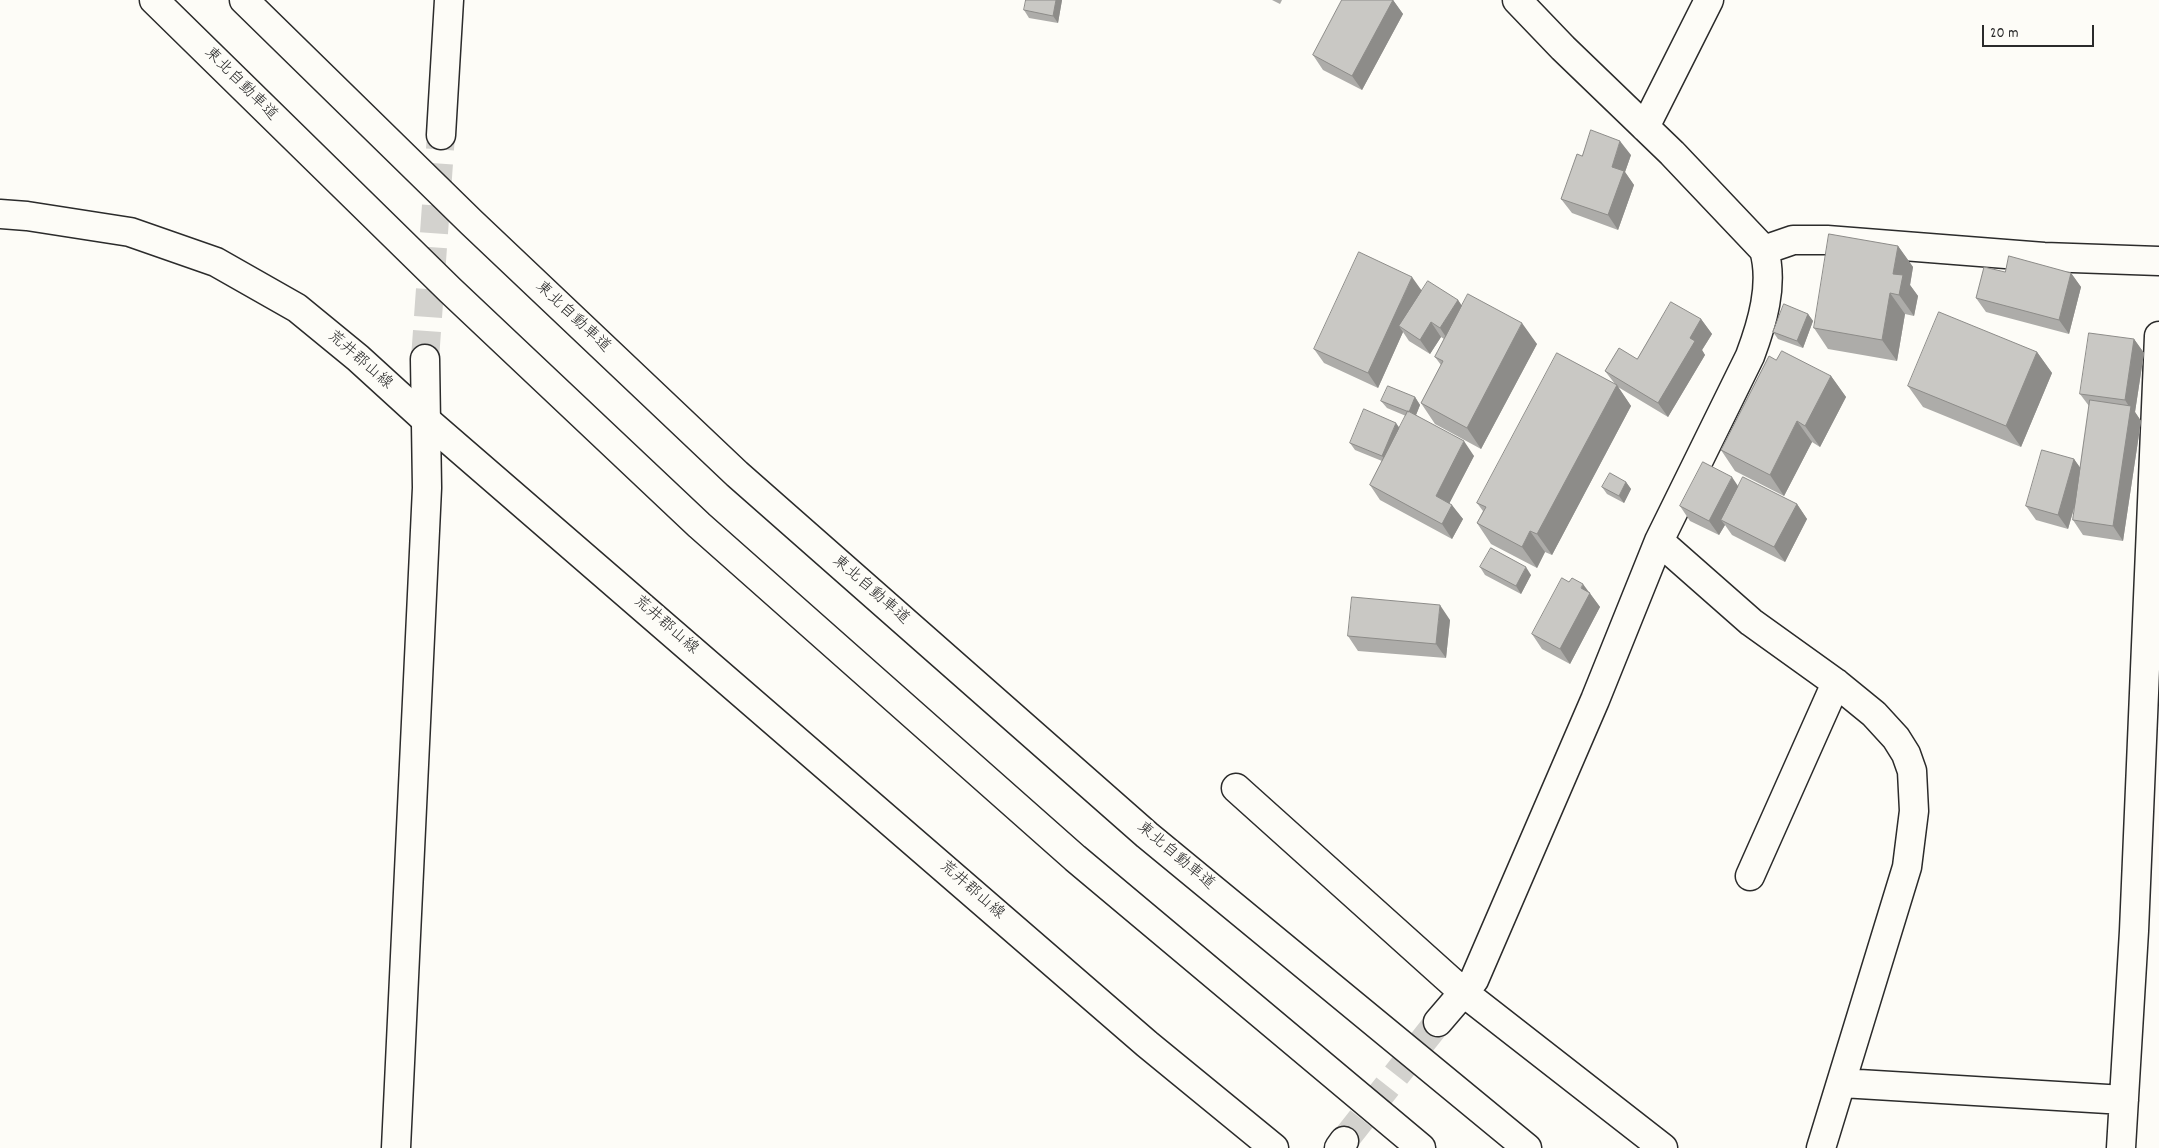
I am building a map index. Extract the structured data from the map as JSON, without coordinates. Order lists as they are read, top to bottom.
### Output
{
  "streets": {
    "main road": ["東北自動車道", "荒井郡山線"]
  },
  "scale_bar": "20 m"
}
